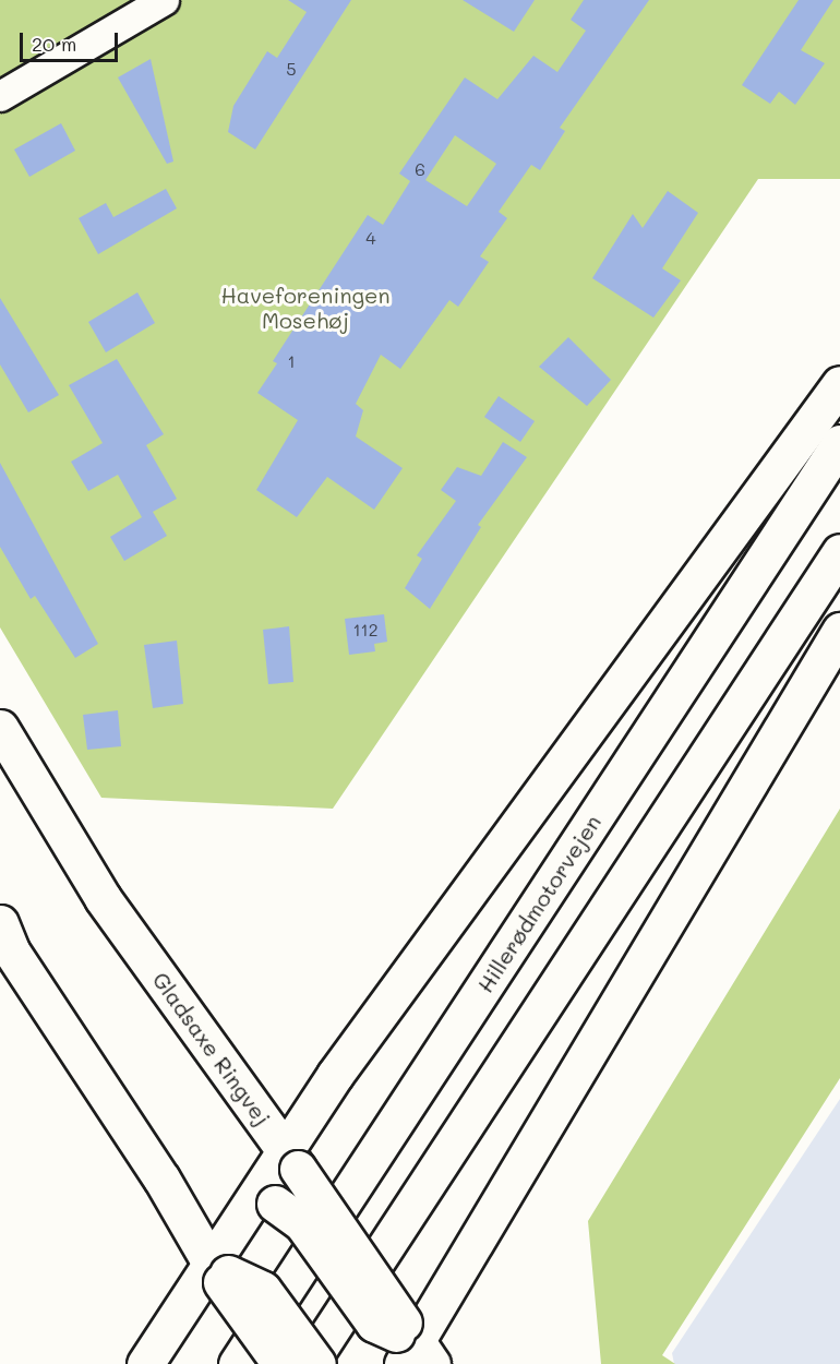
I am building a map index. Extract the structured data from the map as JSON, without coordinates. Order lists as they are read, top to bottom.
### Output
{
  "streets": {
    "main road": ["Hillerødmotorvejen", "Gladsaxe Ringvej"]
  },
  "parks": ["Haveforeningen Mosehøj"],
  "house_numbers": [
    "5",
    "6",
    "4",
    "1",
    "112"
  ],
  "scale_bar": "20 m"
}
